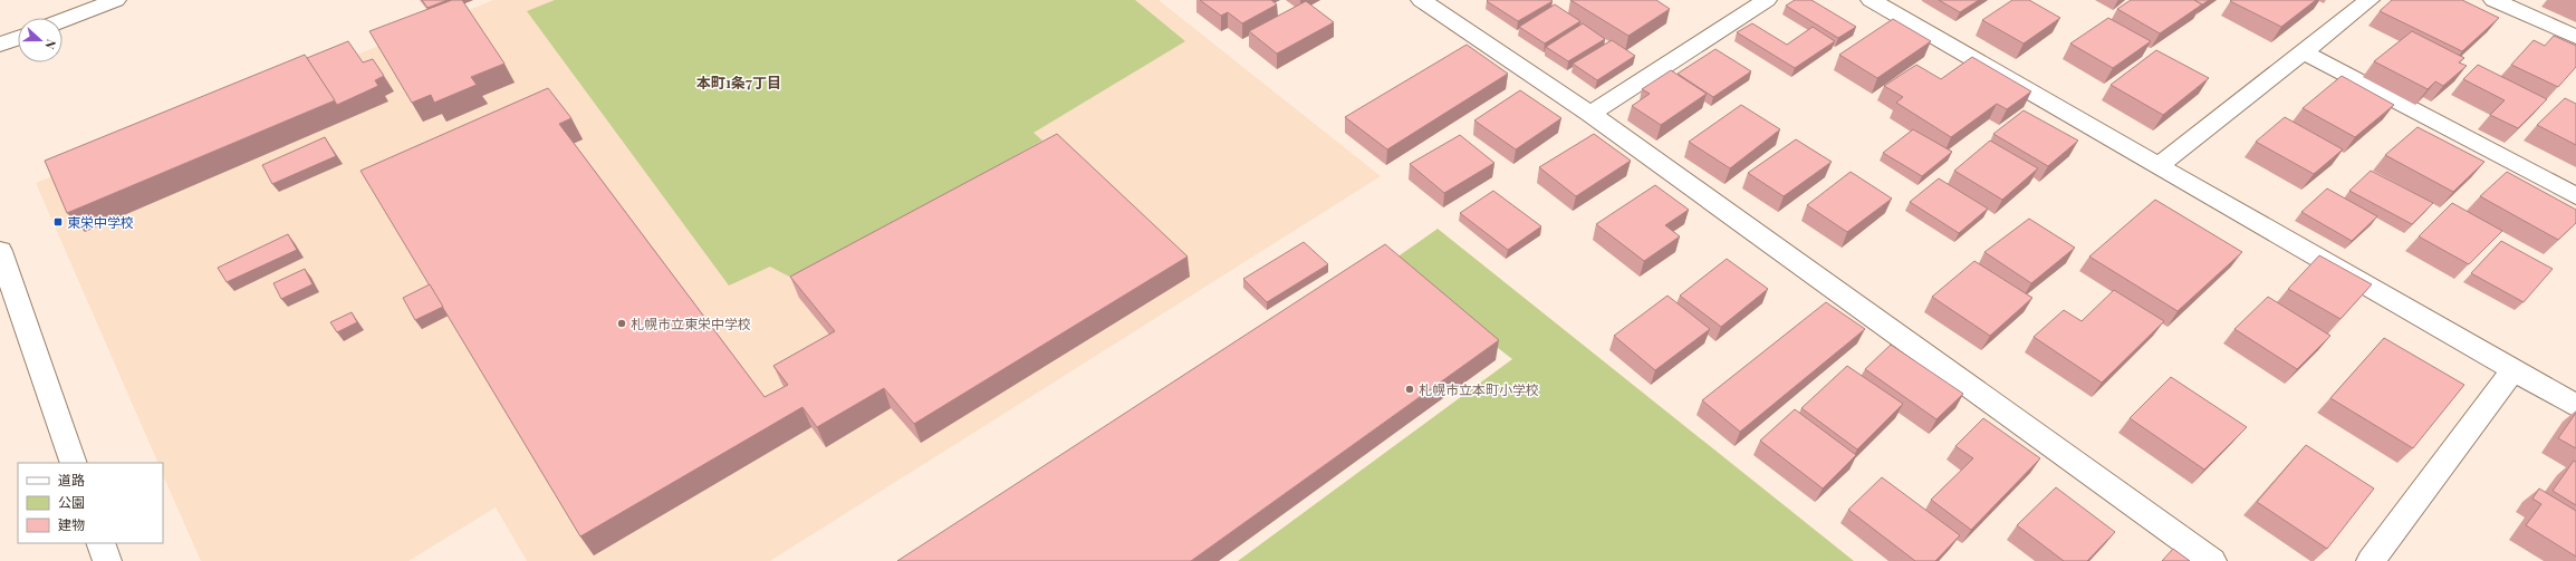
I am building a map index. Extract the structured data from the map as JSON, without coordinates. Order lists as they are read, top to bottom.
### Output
{
  "districts": ["本町1条7丁目"],
  "places": {
    "transit": ["東栄中学校"],
    "other": ["札幌市立東栄中学校", "札幌市立本町小学校"]
  },
  "legend": ["道路", "公園", "建物"],
  "north": "right"
}
